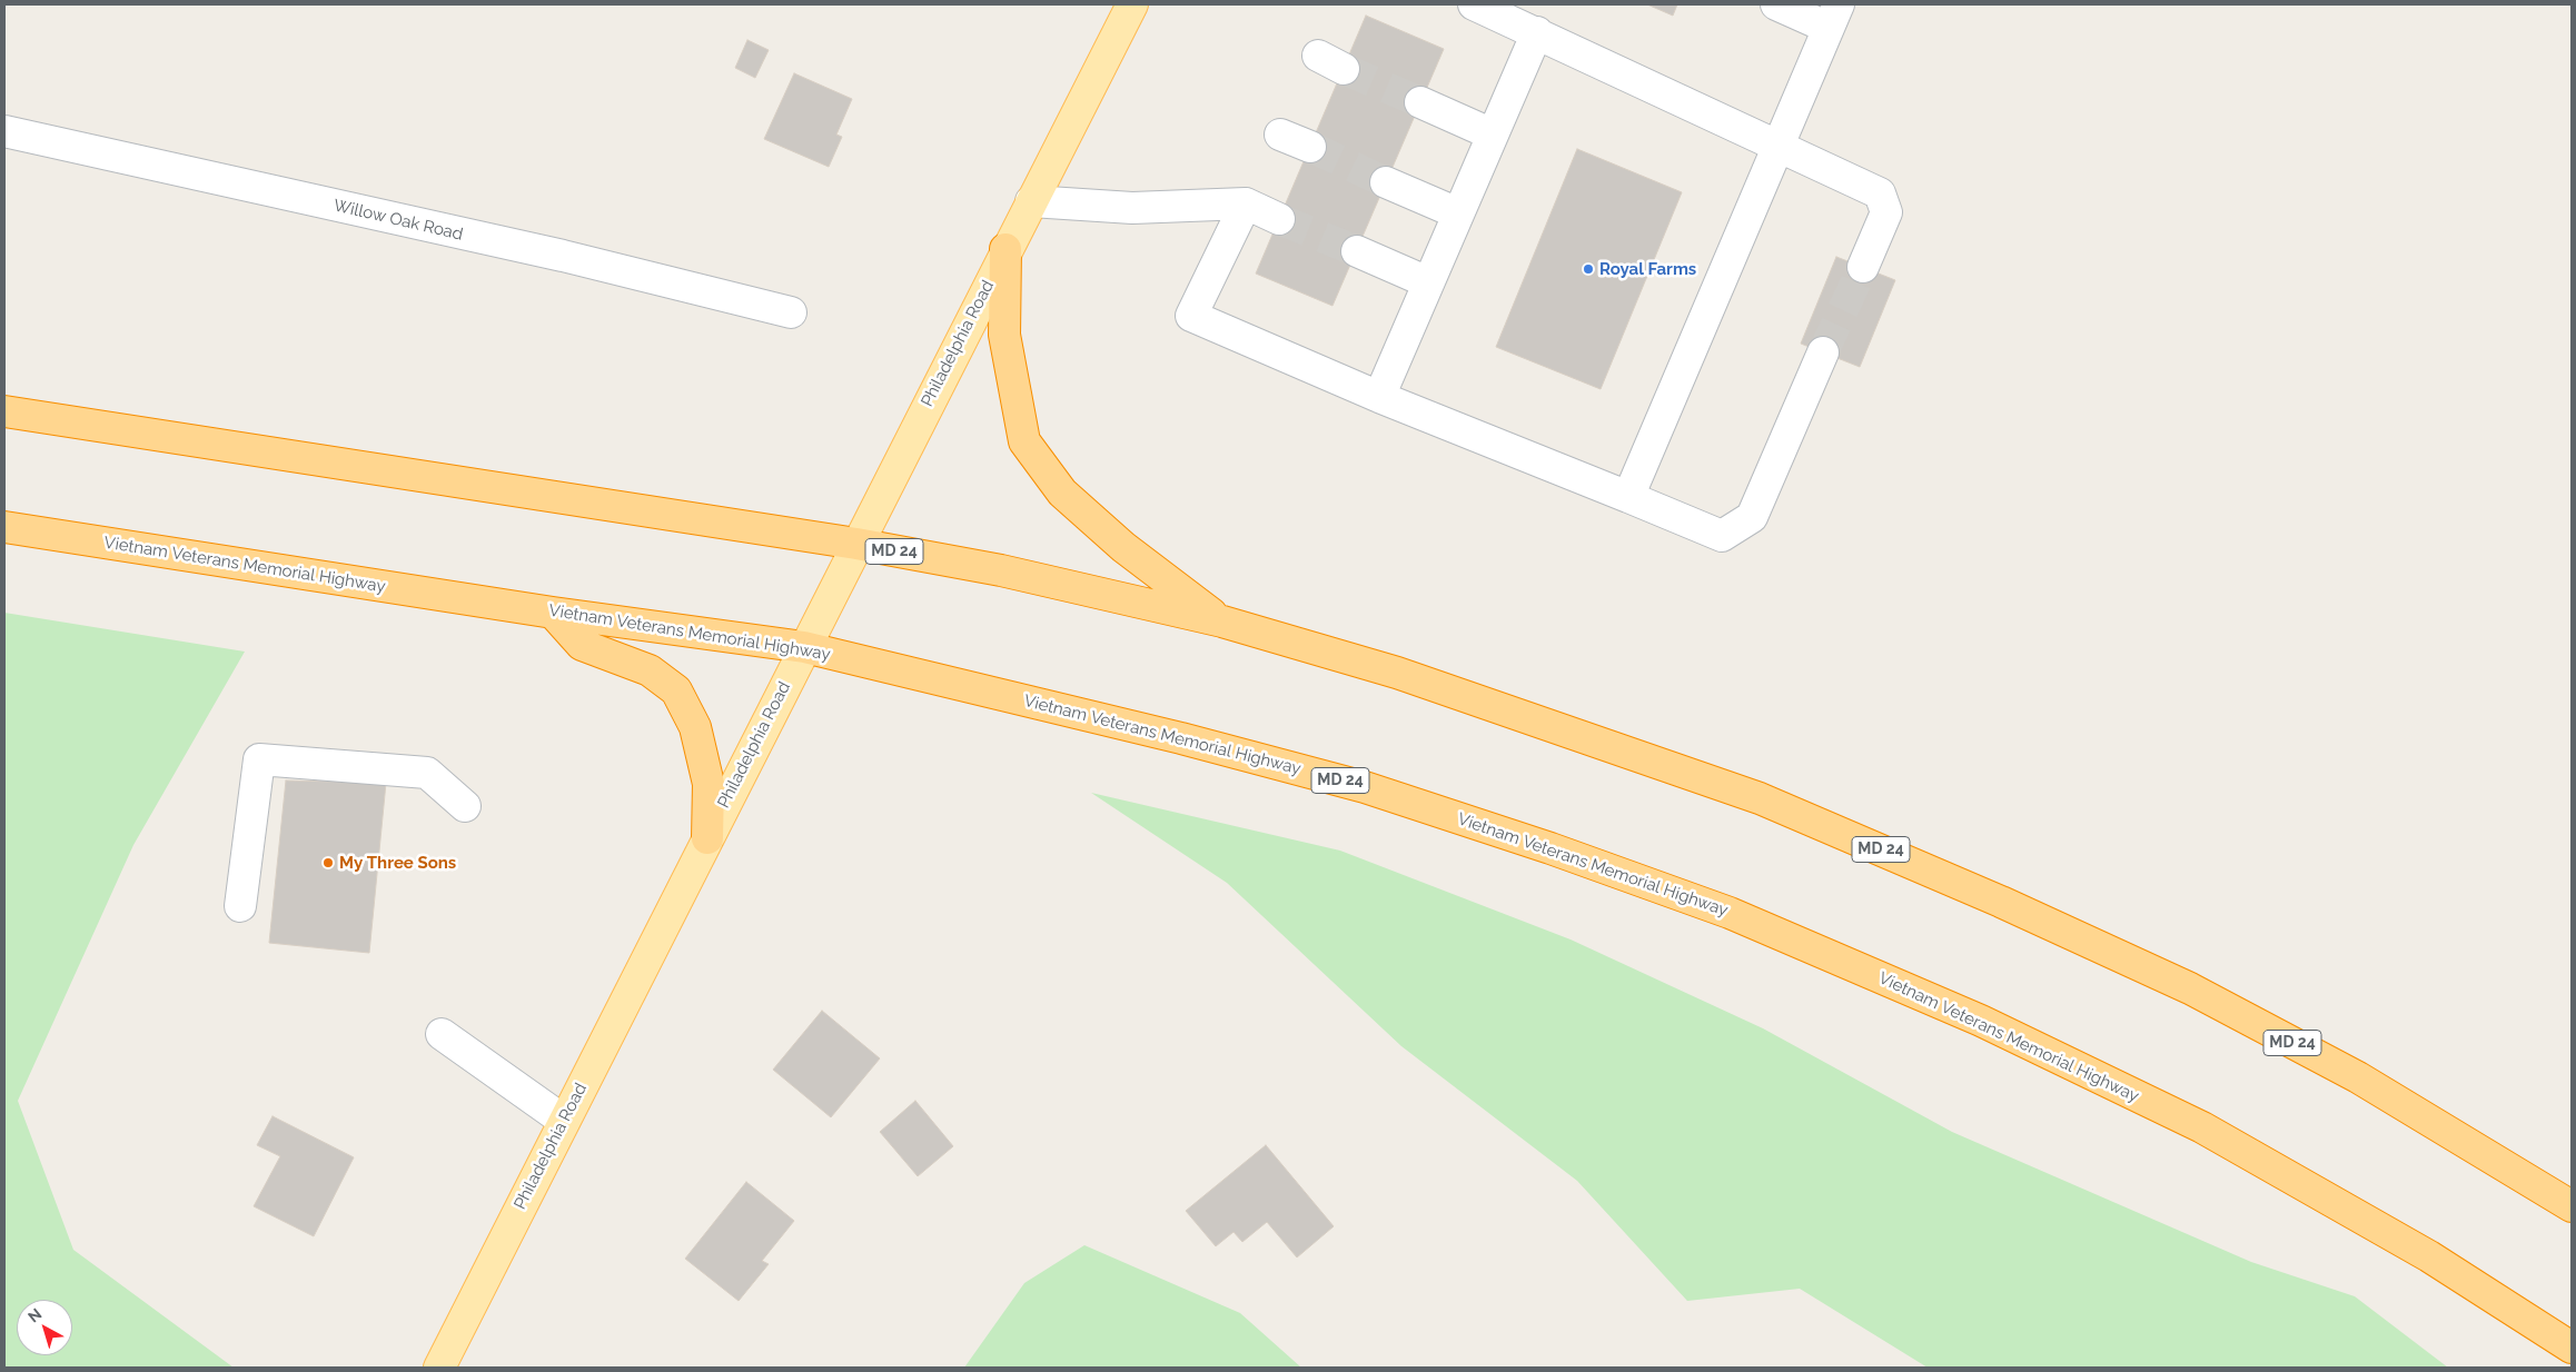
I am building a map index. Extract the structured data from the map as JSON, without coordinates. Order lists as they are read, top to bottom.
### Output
{
  "streets": {
    "highway": ["MD 24", "Vietnam Veterans Memorial Highway"],
    "main road": ["Philadelphia Road"],
    "street": ["Willow Oak Road"]
  },
  "crossings": [
    ["Philadelphia Road", "MD 24"],
    ["Philadelphia Road", "Vietnam Veterans Memorial Highway"]
  ],
  "places": ["Royal Farms", "My Three Sons"],
  "north": "top left"
}
